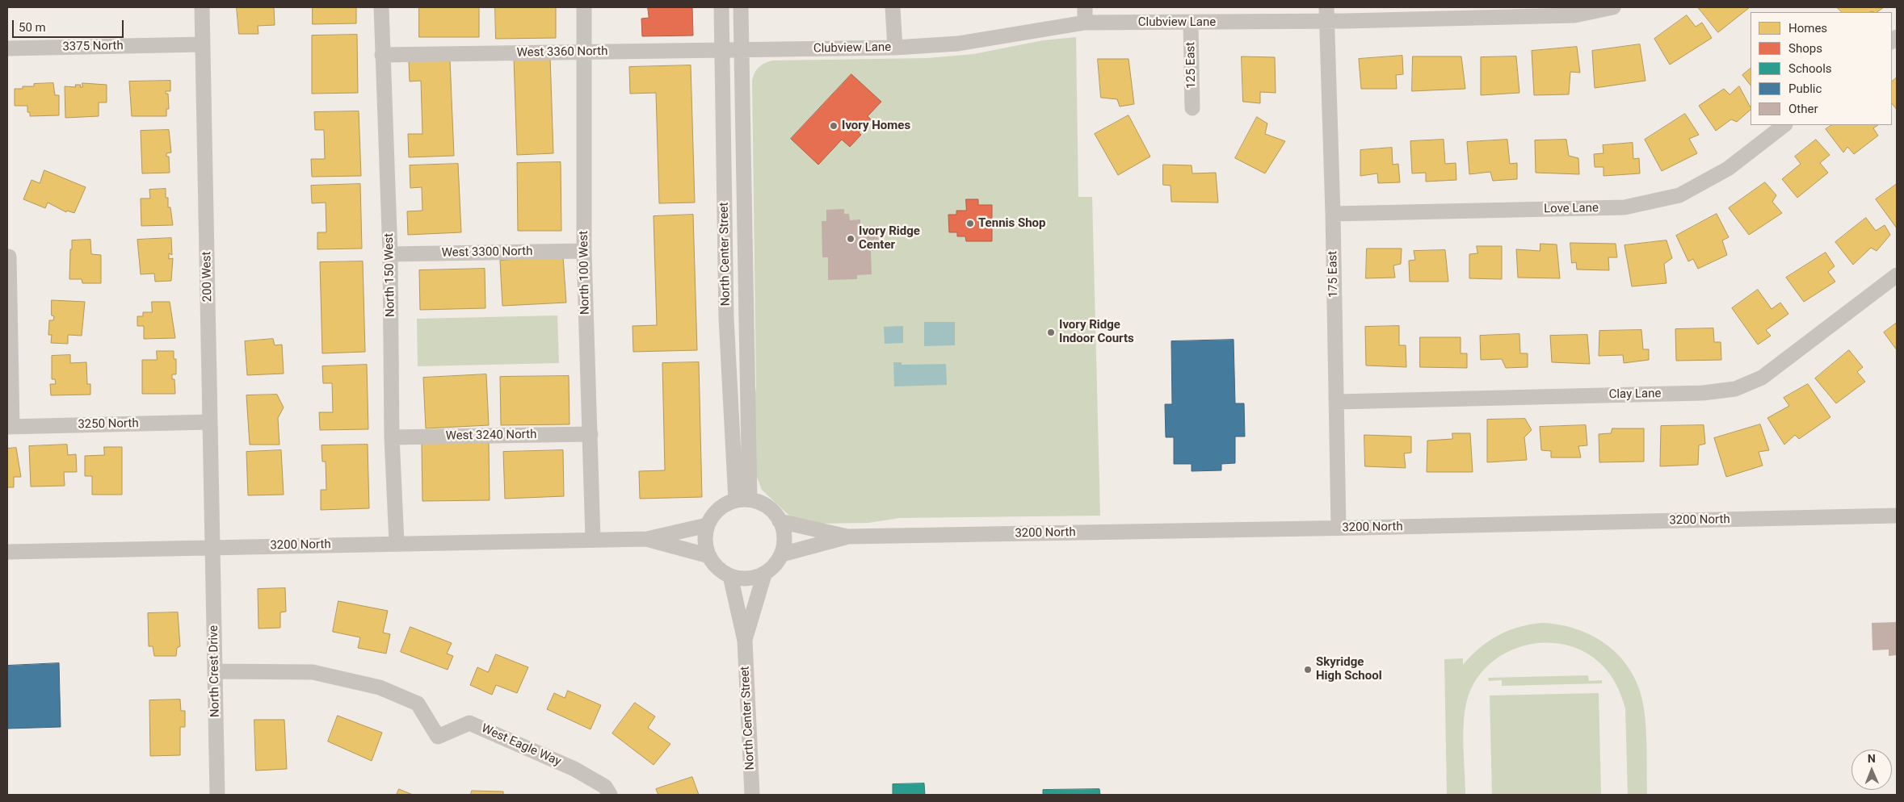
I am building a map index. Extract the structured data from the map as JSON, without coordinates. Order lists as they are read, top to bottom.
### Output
{
  "streets": {
    "street": [
      "Clubview Lane",
      "3375 North",
      "West 3360 North",
      "125 East",
      "Love Lane",
      "West 3300 North",
      "North Center Street",
      "North 100 West",
      "175 East",
      "North 150 West",
      "200 West",
      "Clay Lane",
      "3250 North",
      "West 3240 North",
      "3200 North",
      "North Crest Drive",
      "West Eagle Way"
    ]
  },
  "crossings": [
    ["Clubview Lane", "West 3360 North"],
    ["Clubview Lane", "125 East"],
    ["Clubview Lane", "North Center Street"],
    ["Clubview Lane", "175 East"],
    ["3375 North", "200 West"],
    ["West 3360 North", "North Center Street"],
    ["West 3360 North", "North 100 West"],
    ["West 3360 North", "North 150 West"],
    ["Love Lane", "175 East"],
    ["West 3300 North", "North 100 West"],
    ["West 3300 North", "North 150 West"],
    ["North 100 West", "West 3240 North"],
    ["North 100 West", "3200 North"],
    ["175 East", "Clay Lane"],
    ["175 East", "3200 North"],
    ["North 150 West", "West 3240 North"],
    ["North 150 West", "3200 North"],
    ["200 West", "3250 North"],
    ["200 West", "3200 North"],
    ["200 West", "North Crest Drive"],
    ["3200 North", "North Crest Drive"],
    ["North Crest Drive", "West Eagle Way"]
  ],
  "places": [
    "Ivory Homes",
    "Tennis Shop",
    "Ivory Ridge Center",
    "Ivory Ridge Indoor Courts",
    "Skyridge High School"
  ],
  "legend": [
    "Homes",
    "Shops",
    "Schools",
    "Public",
    "Other"
  ],
  "scale_bar": "50 m",
  "north": "top"
}
